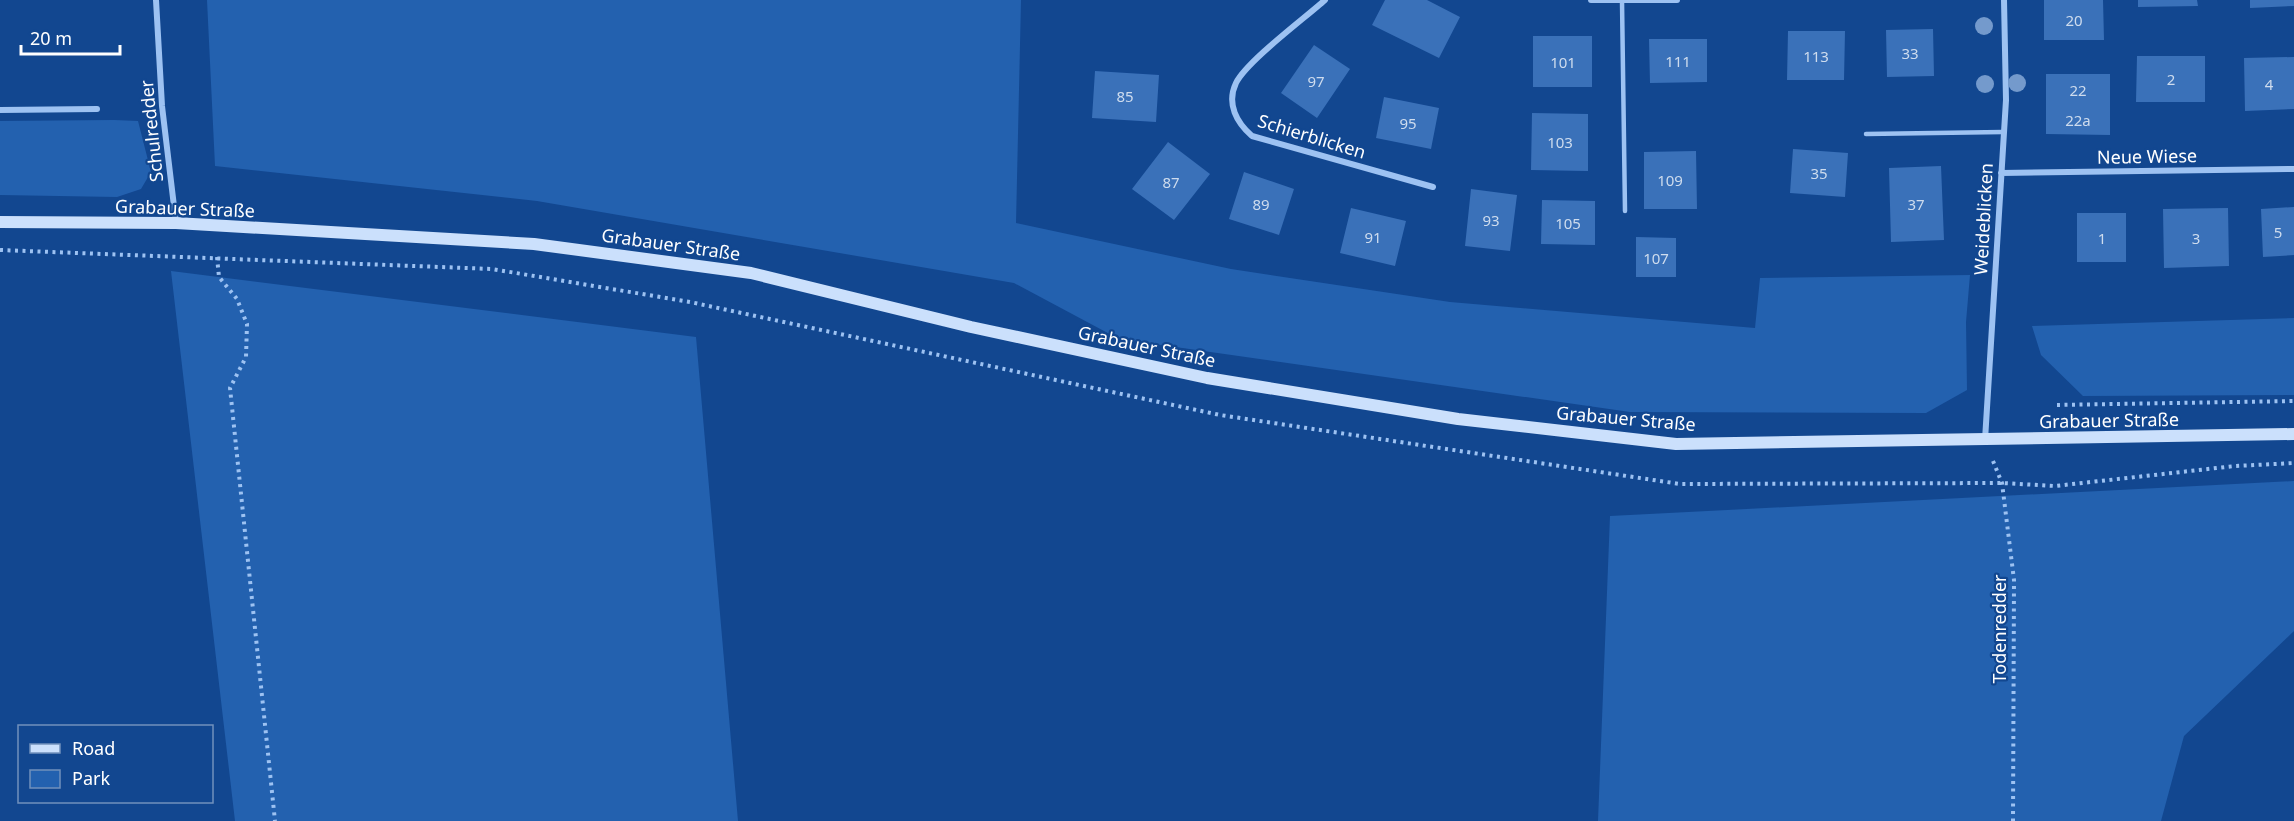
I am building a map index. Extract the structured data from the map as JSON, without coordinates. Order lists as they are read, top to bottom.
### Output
{
  "streets": {
    "main road": ["Grabauer Straße"],
    "street": [
      "Schulredder",
      "Schierblicken",
      "Neue Wiese",
      "Weideblicken"
    ],
    "path": ["Todenredder"]
  },
  "crossings": [
    ["Schulredder", "Grabauer Straße"],
    ["Neue Wiese", "Weideblicken"],
    ["Grabauer Straße", "Weideblicken"],
    ["Grabauer Straße", "Todenredder"],
    ["Weideblicken", "Todenredder"]
  ],
  "house_numbers": [
    "20",
    "33",
    "113",
    "111",
    "101",
    "2",
    "97",
    "4",
    "22",
    "85",
    "22a",
    "95",
    "103",
    "35",
    "109",
    "87",
    "89",
    "37",
    "93",
    "105",
    "5",
    "91",
    "1",
    "3",
    "107"
  ],
  "legend": ["Road", "Park"],
  "scale_bar": "20 m"
}
